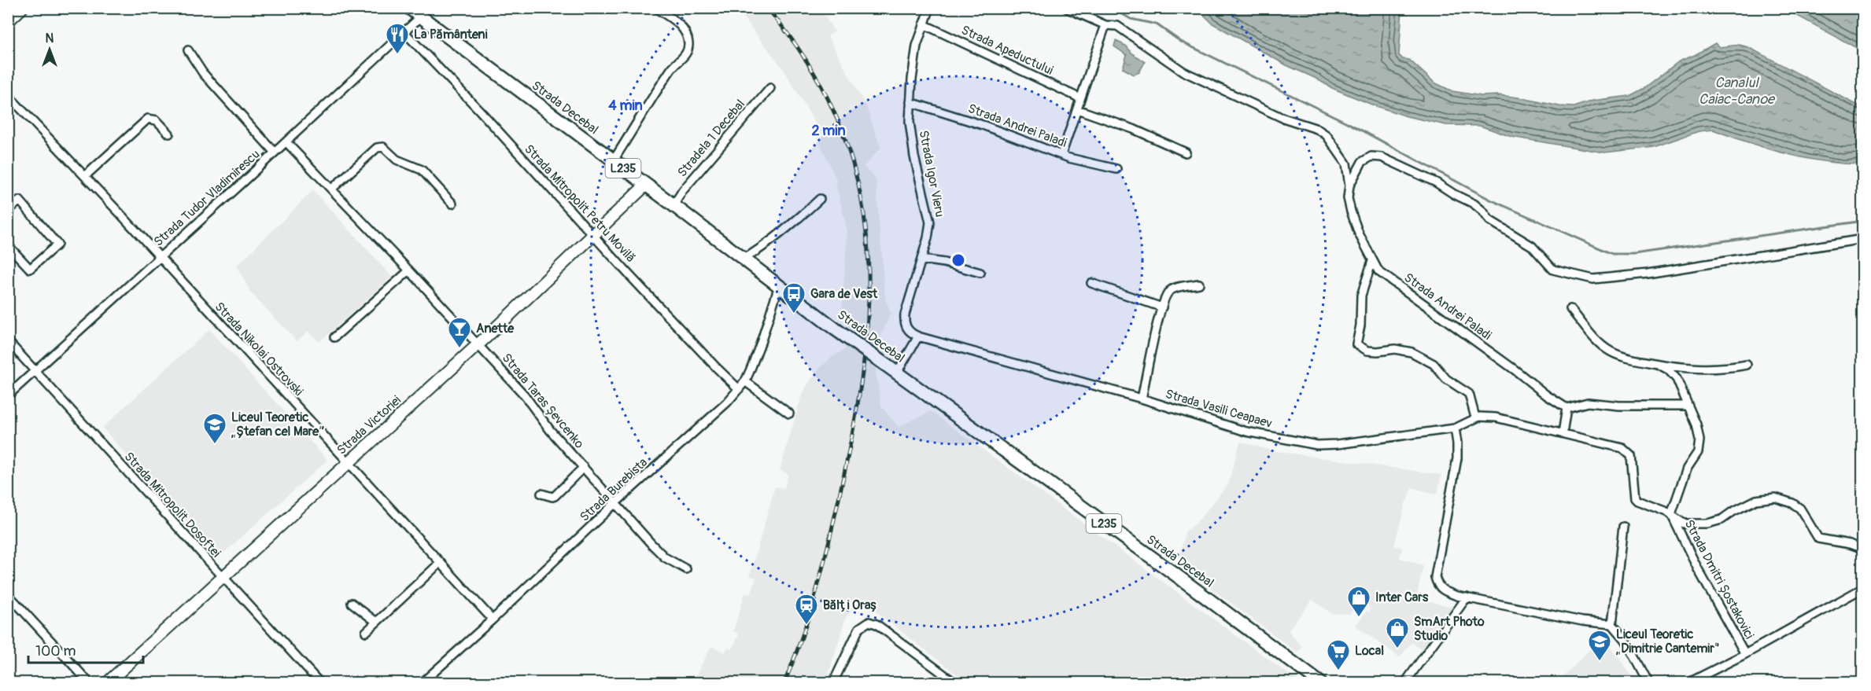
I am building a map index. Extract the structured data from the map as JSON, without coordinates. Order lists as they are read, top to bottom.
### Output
{
  "streets": {
    "main road": ["Strada Decebal", "L235"],
    "street": [
      "Strada Apeductului",
      "Strada Andrei Paladi",
      "Stradela 1 Decebal",
      "Strada Igor Vieru",
      "Strada Tudor Vladimirescu",
      "Strada Mitropolit Petru Movilă",
      "Strada Nikolai Ostrovski",
      "Strada Taras Șevcenko",
      "Strada Vasili Ceapaev",
      "Strada Victoriei",
      "Strada Burebista",
      "Strada Mitropolit Dosoftei",
      "Strada Dmitri Șostakovici"
    ]
  },
  "crossings": [
    ["Strada Apeductului", "Strada Igor Vieru"],
    ["Strada Decebal", "Stradela 1 Decebal"],
    ["Strada Decebal", "Strada Tudor Vladimirescu"],
    ["Strada Decebal", "Strada Victoriei"],
    ["Strada Decebal", "Strada Burebista"],
    ["Strada Andrei Paladi", "Strada Igor Vieru"],
    ["Strada Igor Vieru", "Strada Vasili Ceapaev"],
    ["Strada Tudor Vladimirescu", "Strada Mitropolit Petru Movilă"],
    ["Strada Tudor Vladimirescu", "Strada Nikolai Ostrovski"],
    ["Strada Tudor Vladimirescu", "Strada Taras Șevcenko"],
    ["Strada Tudor Vladimirescu", "Strada Mitropolit Dosoftei"],
    ["Strada Mitropolit Petru Movilă", "Strada Victoriei"],
    ["Strada Mitropolit Petru Movilă", "Strada Burebista"],
    ["Strada Nikolai Ostrovski", "Strada Victoriei"],
    ["Strada Nikolai Ostrovski", "Strada Burebista"],
    ["Strada Taras Șevcenko", "Strada Victoriei"],
    ["Strada Taras Șevcenko", "Strada Burebista"],
    ["Strada Victoriei", "Strada Mitropolit Dosoftei"]
  ],
  "water": ["Canalul Caiac-Canoe"],
  "places": {
    "restaurant": ["La Pământeni"],
    "bus stop": ["Gara de Vest"],
    "bar": ["Anette"],
    "school or university": ["Liceul Teoretic „Ștefan cel Mare”", "Liceul Teoretic „Dimitrie Cantemir\""],
    "shop": ["Inter Cars", "SmArt Photo Studio"],
    "station": ["Bălți Oraș"],
    "supermarket": ["Local"]
  },
  "scale_bar": "100 m",
  "north": "top",
  "rings": ["4 min", "2 min"]
}
